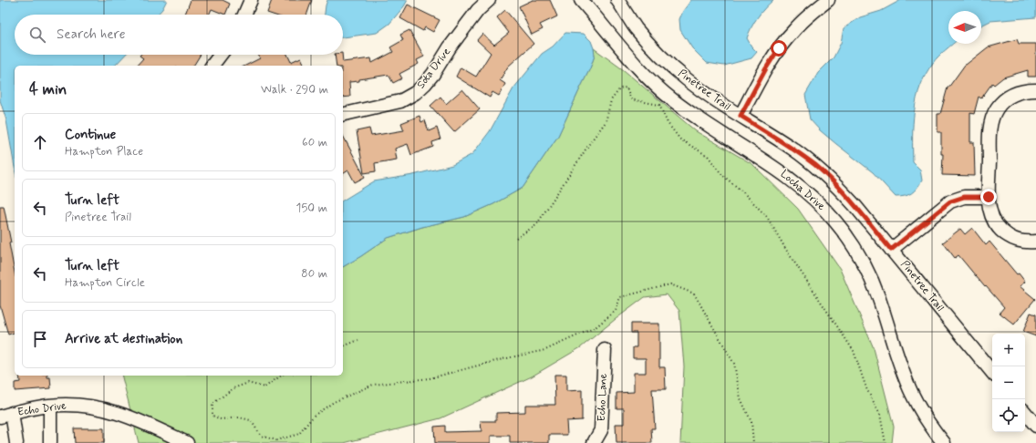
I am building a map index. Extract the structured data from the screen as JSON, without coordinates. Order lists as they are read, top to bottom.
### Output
{
  "streets": {
    "street": [
      "Sota Drive",
      "Pinetree Trail",
      "Locha Drive",
      "Echo Lane",
      "Echo Drive"
    ]
  },
  "north": "left",
  "page": {
    "search": "Search here",
    "heading": ["4 min", "Walk · 290 m"],
    "list": [
      ["Continue", "Hampton Place", "60 m"],
      ["Turn left", "Pinetree Trail", "150 m"],
      ["Turn left", "Hampton Circle", "80 m"],
      "Arrive at destination"
    ],
    "map_buttons": ["+", "−"]
  }
}
